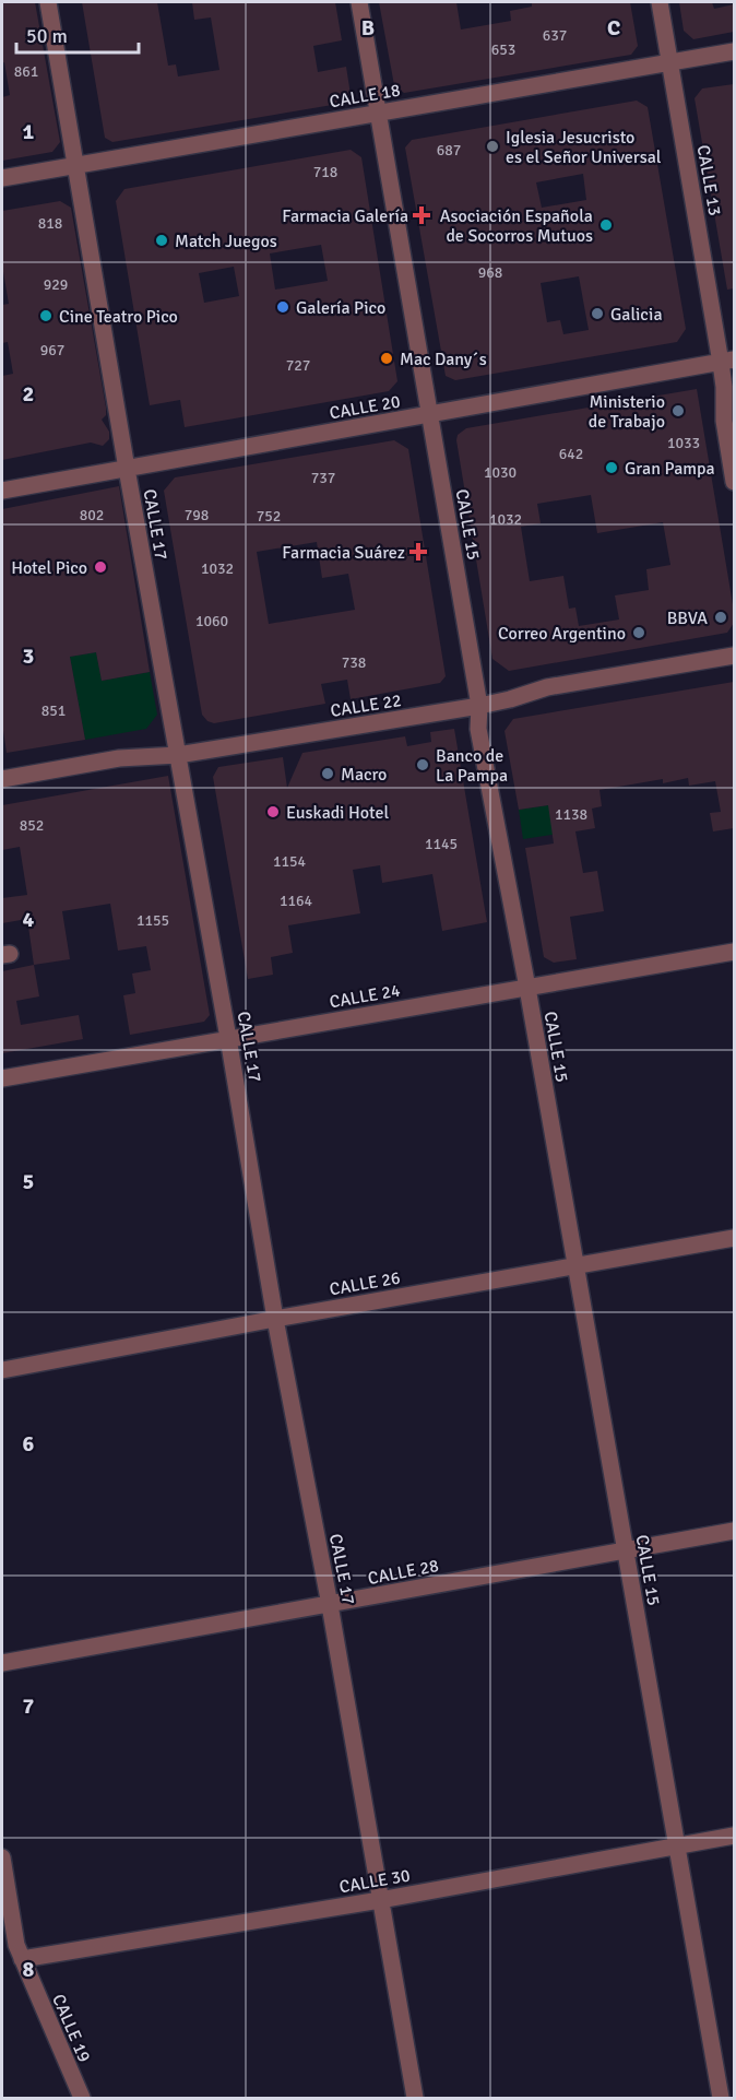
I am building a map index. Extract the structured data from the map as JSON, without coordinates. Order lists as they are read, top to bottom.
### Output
{
  "streets": {
    "street": [
      "CALLE 18",
      "CALLE 13",
      "CALLE 20",
      "CALLE 17",
      "CALLE 15",
      "CALLE 22",
      "CALLE 24",
      "CALLE 26",
      "CALLE 28",
      "CALLE 30",
      "CALLE 19"
    ]
  },
  "crossings": [
    ["CALLE 18", "CALLE 13"],
    ["CALLE 18", "CALLE 17"],
    ["CALLE 18", "CALLE 15"],
    ["CALLE 13", "CALLE 20"],
    ["CALLE 20", "CALLE 17"],
    ["CALLE 20", "CALLE 15"],
    ["CALLE 17", "CALLE 22"],
    ["CALLE 17", "CALLE 24"],
    ["CALLE 17", "CALLE 26"],
    ["CALLE 17", "CALLE 28"],
    ["CALLE 17", "CALLE 30"],
    ["CALLE 15", "CALLE 22"],
    ["CALLE 15", "CALLE 24"],
    ["CALLE 15", "CALLE 26"],
    ["CALLE 15", "CALLE 28"],
    ["CALLE 15", "CALLE 30"],
    ["CALLE 30", "CALLE 19"]
  ],
  "places": {
    "other": [
      "Iglesia Jesucristo es el Señor Universal",
      "Asociación Española de Socorros Mutuos",
      "Match Juegos",
      "Galería Pico",
      "Galicia",
      "Cine Teatro Pico",
      "Mac Dany´s",
      "Ministerio de Trabajo",
      "Gran Pampa",
      "Hotel Pico",
      "BBVA",
      "Correo Argentino",
      "Banco de La Pampa",
      "Macro",
      "Euskadi Hotel"
    ],
    "health": ["Farmacia Galería", "Farmacia Suárez"]
  },
  "house_numbers": [
    "637",
    "653",
    "861",
    "687",
    "718",
    "818",
    "968",
    "929",
    "967",
    "727",
    "1033",
    "642",
    "1030",
    "737",
    "802",
    "798",
    "752",
    "1032",
    "1032",
    "1060",
    "738",
    "851",
    "1138",
    "852",
    "1145",
    "1154",
    "1164",
    "1155"
  ],
  "scale_bar": "50 m",
  "grid": {
    "columns": ["B", "C"],
    "rows": [
      "1",
      "2",
      "3",
      "4",
      "5",
      "6",
      "7",
      "8"
    ]
  }
}
